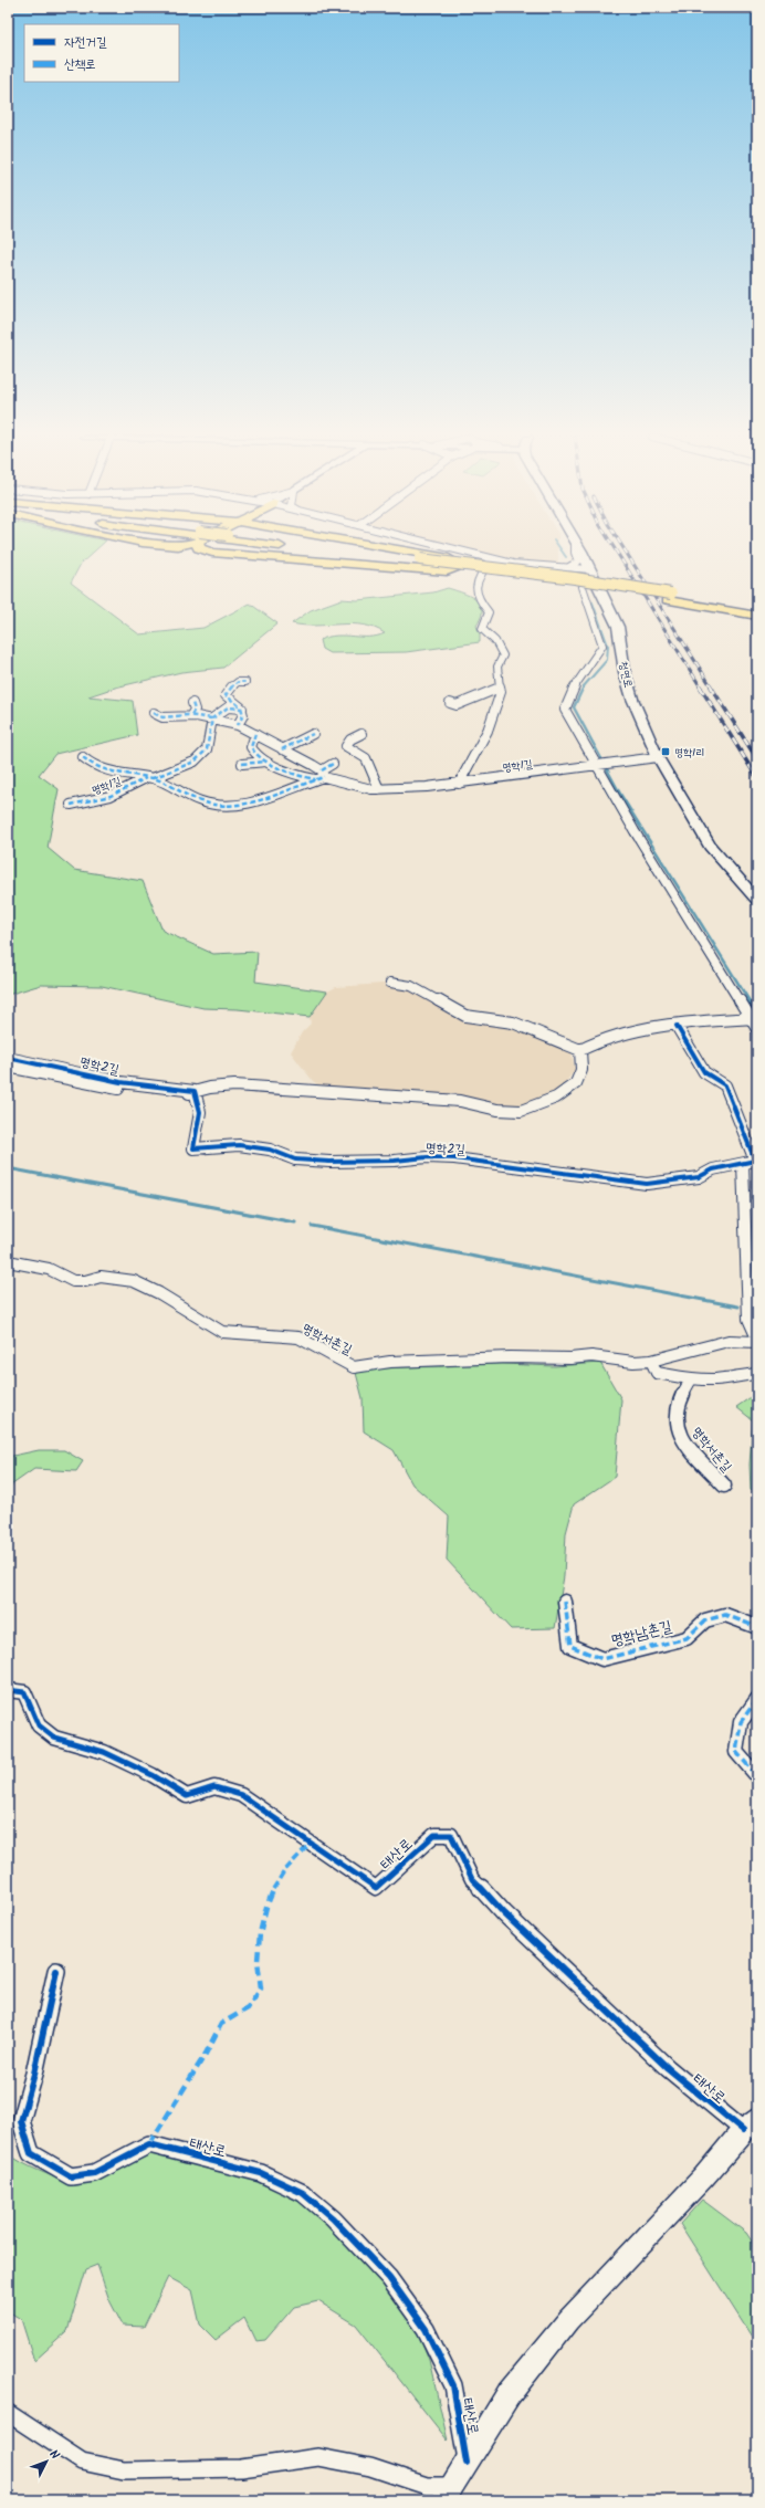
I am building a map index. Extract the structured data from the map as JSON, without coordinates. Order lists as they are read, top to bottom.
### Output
{
  "streets": {
    "main road": ["청연로"],
    "street": [
      "명학1길",
      "명학2길",
      "명학서촌길",
      "명학남촌길",
      "태산로"
    ]
  },
  "crossings": [
    ["청연로", "명학1길"]
  ],
  "places": {
    "transit": ["명학1리"]
  },
  "legend": ["자전거길", "산책로"],
  "north": "top right"
}
